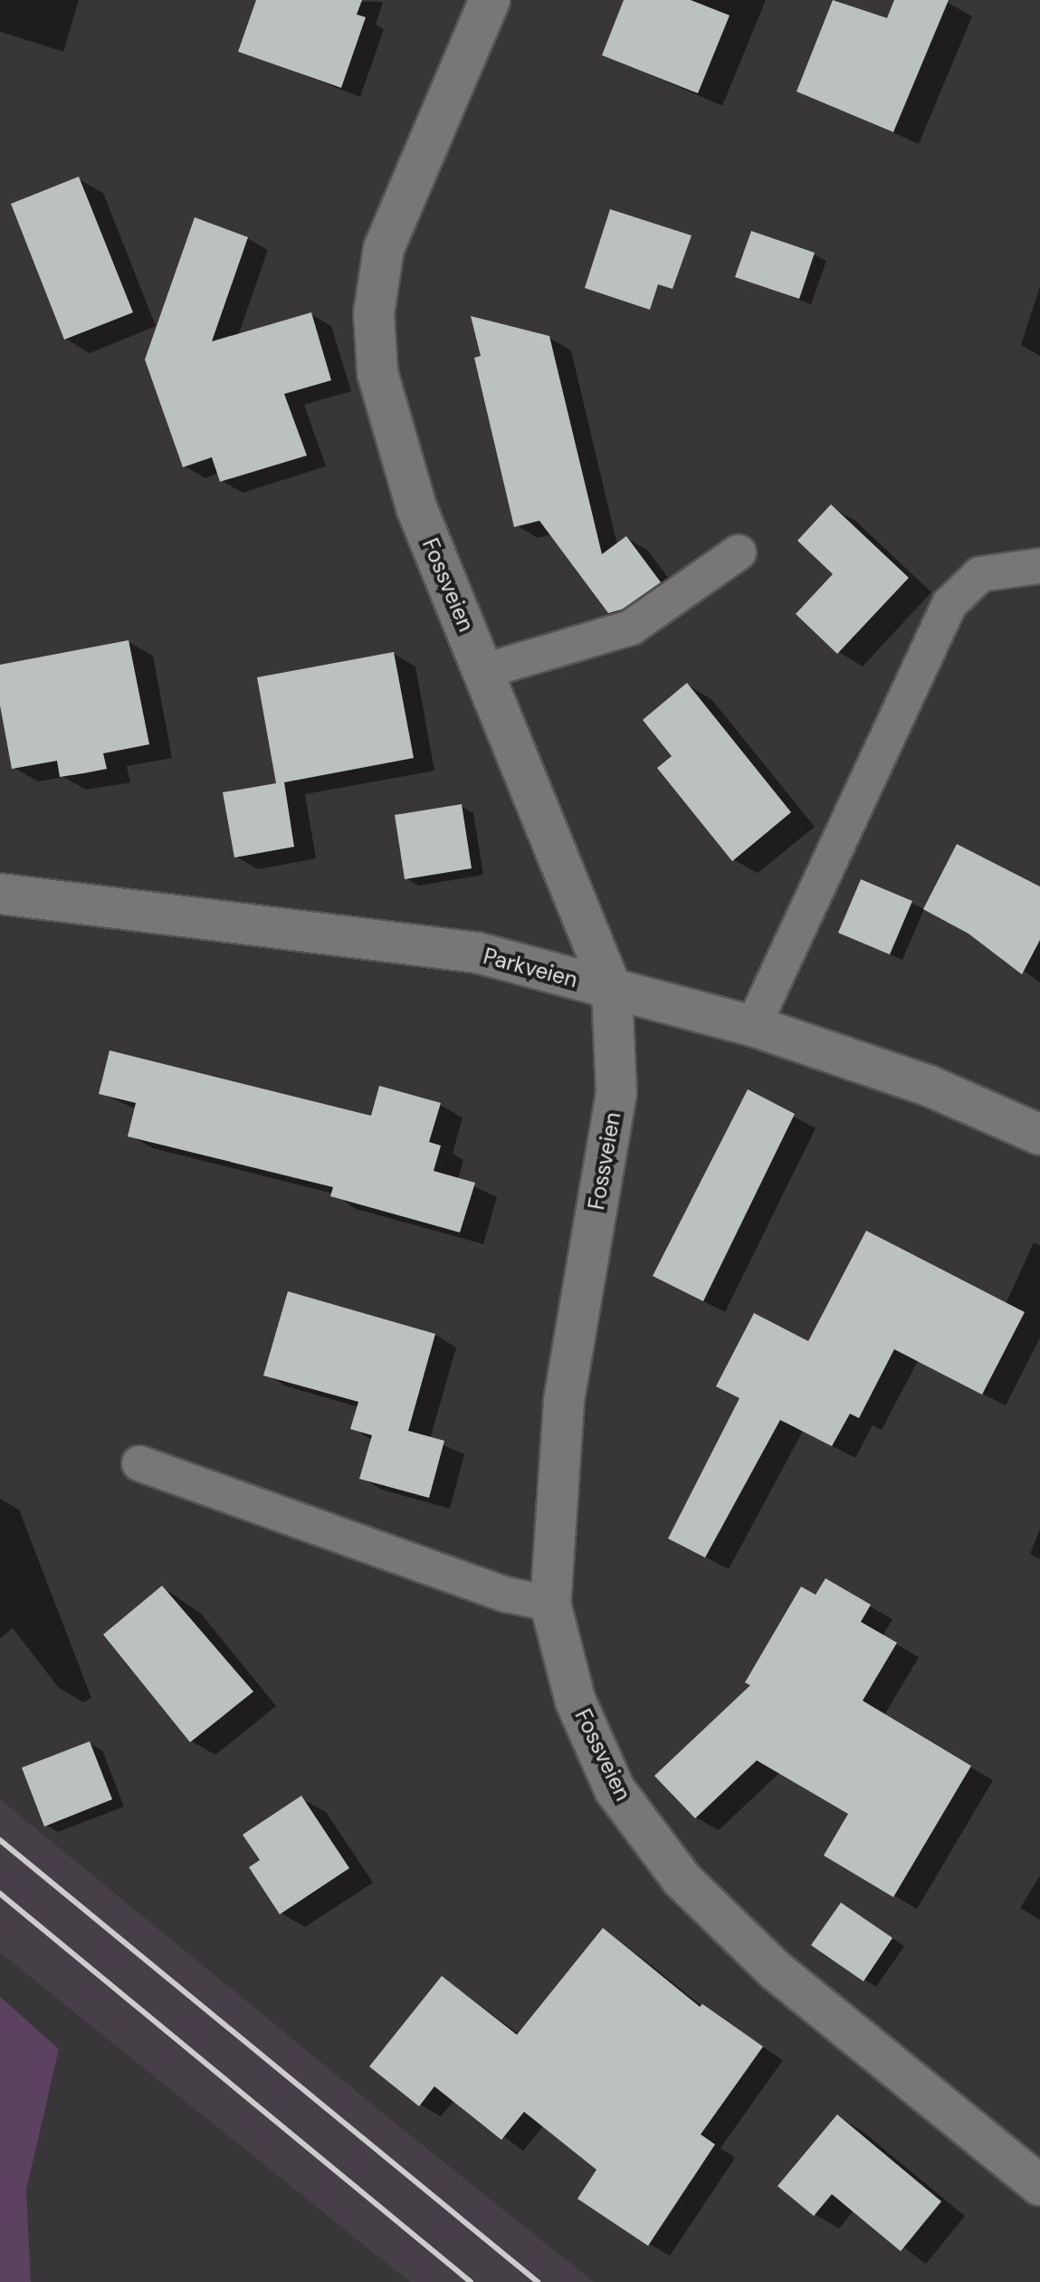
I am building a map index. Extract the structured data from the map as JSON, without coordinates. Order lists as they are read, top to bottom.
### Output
{
  "streets": {
    "street": ["Fossveien", "Parkveien"]
  },
  "crossings": [
    ["Fossveien", "Parkveien"]
  ]
}
